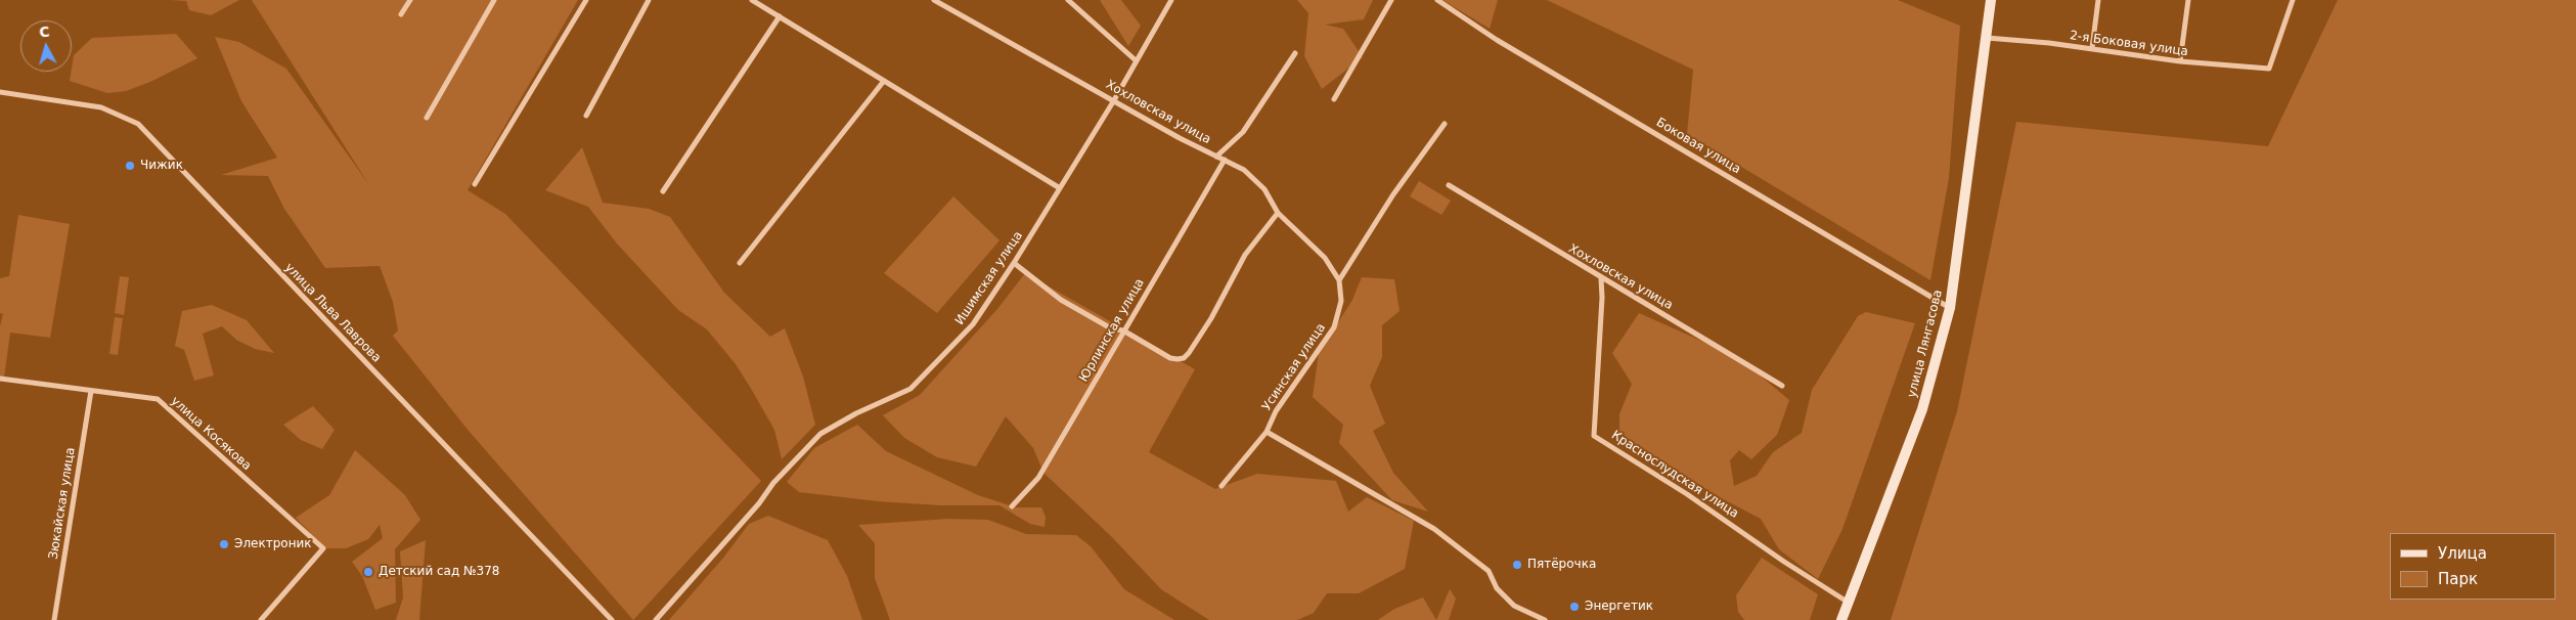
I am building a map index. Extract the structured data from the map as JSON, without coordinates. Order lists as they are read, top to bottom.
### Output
{
  "streets": {
    "main road": ["улица Лянгасова"],
    "street": [
      "2-я Боковая улица",
      "Хохловская улица",
      "Боковая улица",
      "Ишимская улица",
      "улица Льва Лаврова",
      "Юрлинская улица",
      "Усинская улица",
      "улица Косякова",
      "Краснослудская улица",
      "Зюкайская улица"
    ]
  },
  "crossings": [
    ["2-я Боковая улица", "улица Лянгасова"],
    ["Хохловская улица", "Ишимская улица"],
    ["Хохловская улица", "Юрлинская улица"],
    ["Хохловская улица", "Усинская улица"],
    ["Хохловская улица", "Краснослудская улица"],
    ["Боковая улица", "улица Лянгасова"],
    ["улица Лянгасова", "Краснослудская улица"],
    ["улица Косякова", "Зюкайская улица"]
  ],
  "places": [
    "Чижик",
    "Электроник",
    "Пятёрочка",
    "Детский сад №378",
    "Энергетик"
  ],
  "legend": ["Улица", "Парк"],
  "north": "top"
}
